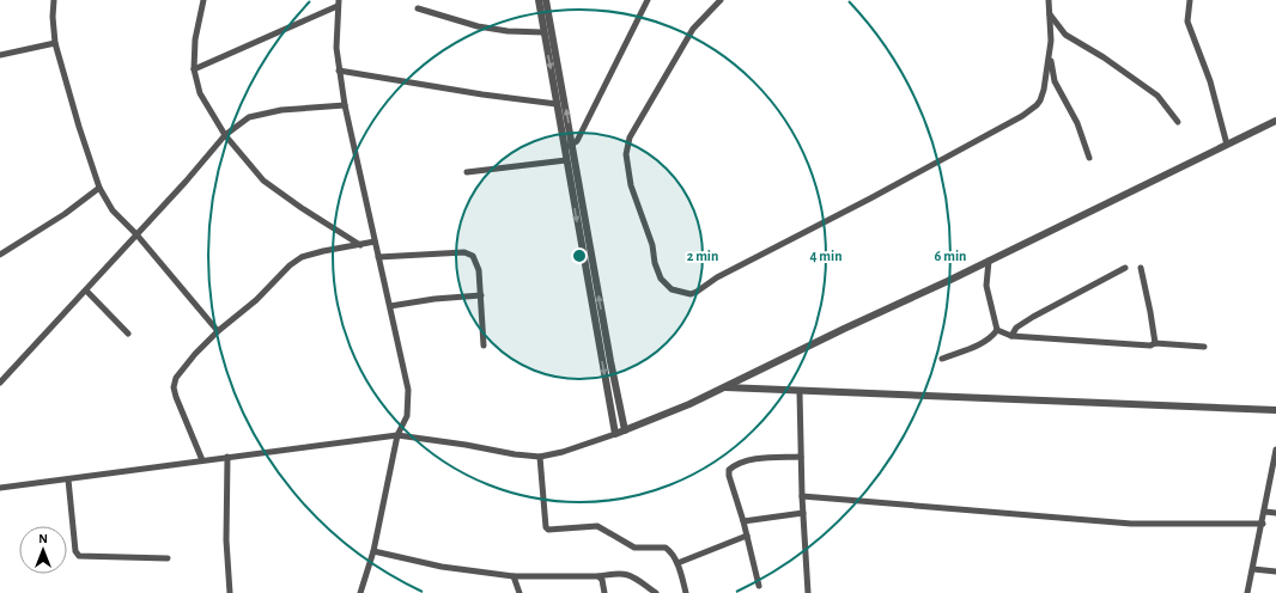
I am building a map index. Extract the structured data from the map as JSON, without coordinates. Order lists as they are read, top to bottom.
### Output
{
  "north": "top",
  "rings": ["2 min", "4 min", "6 min"]
}
